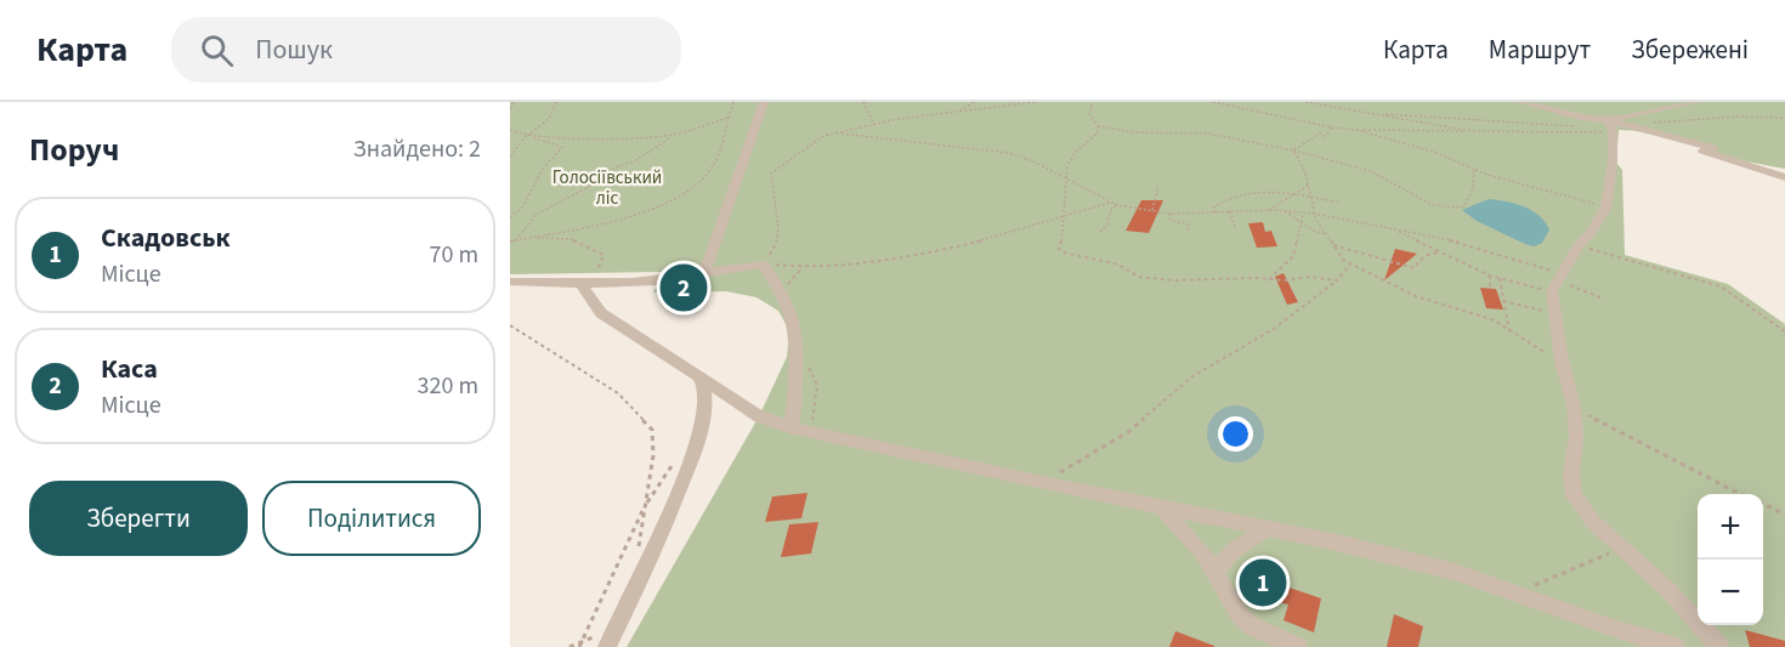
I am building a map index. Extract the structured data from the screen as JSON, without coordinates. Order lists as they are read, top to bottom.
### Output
{
  "parks": ["Голосіївський ліс"],
  "page": {
    "header": "Карта",
    "search": "Пошук",
    "nav": ["Карта", "Маршрут", "Збережені"],
    "heading": ["Поруч", "Знайдено: 2"],
    "list": [
      {
        "mark": "1",
        "name": "Скадовськ",
        "note": "Місце",
        "value": "70 m"
      },
      {
        "mark": "2",
        "name": "Каса",
        "note": "Місце",
        "value": "320 m"
      }
    ],
    "pins": ["2", "1"],
    "buttons": ["Зберегти", "Поділитися"],
    "map_buttons": ["+", "−"]
  }
}
